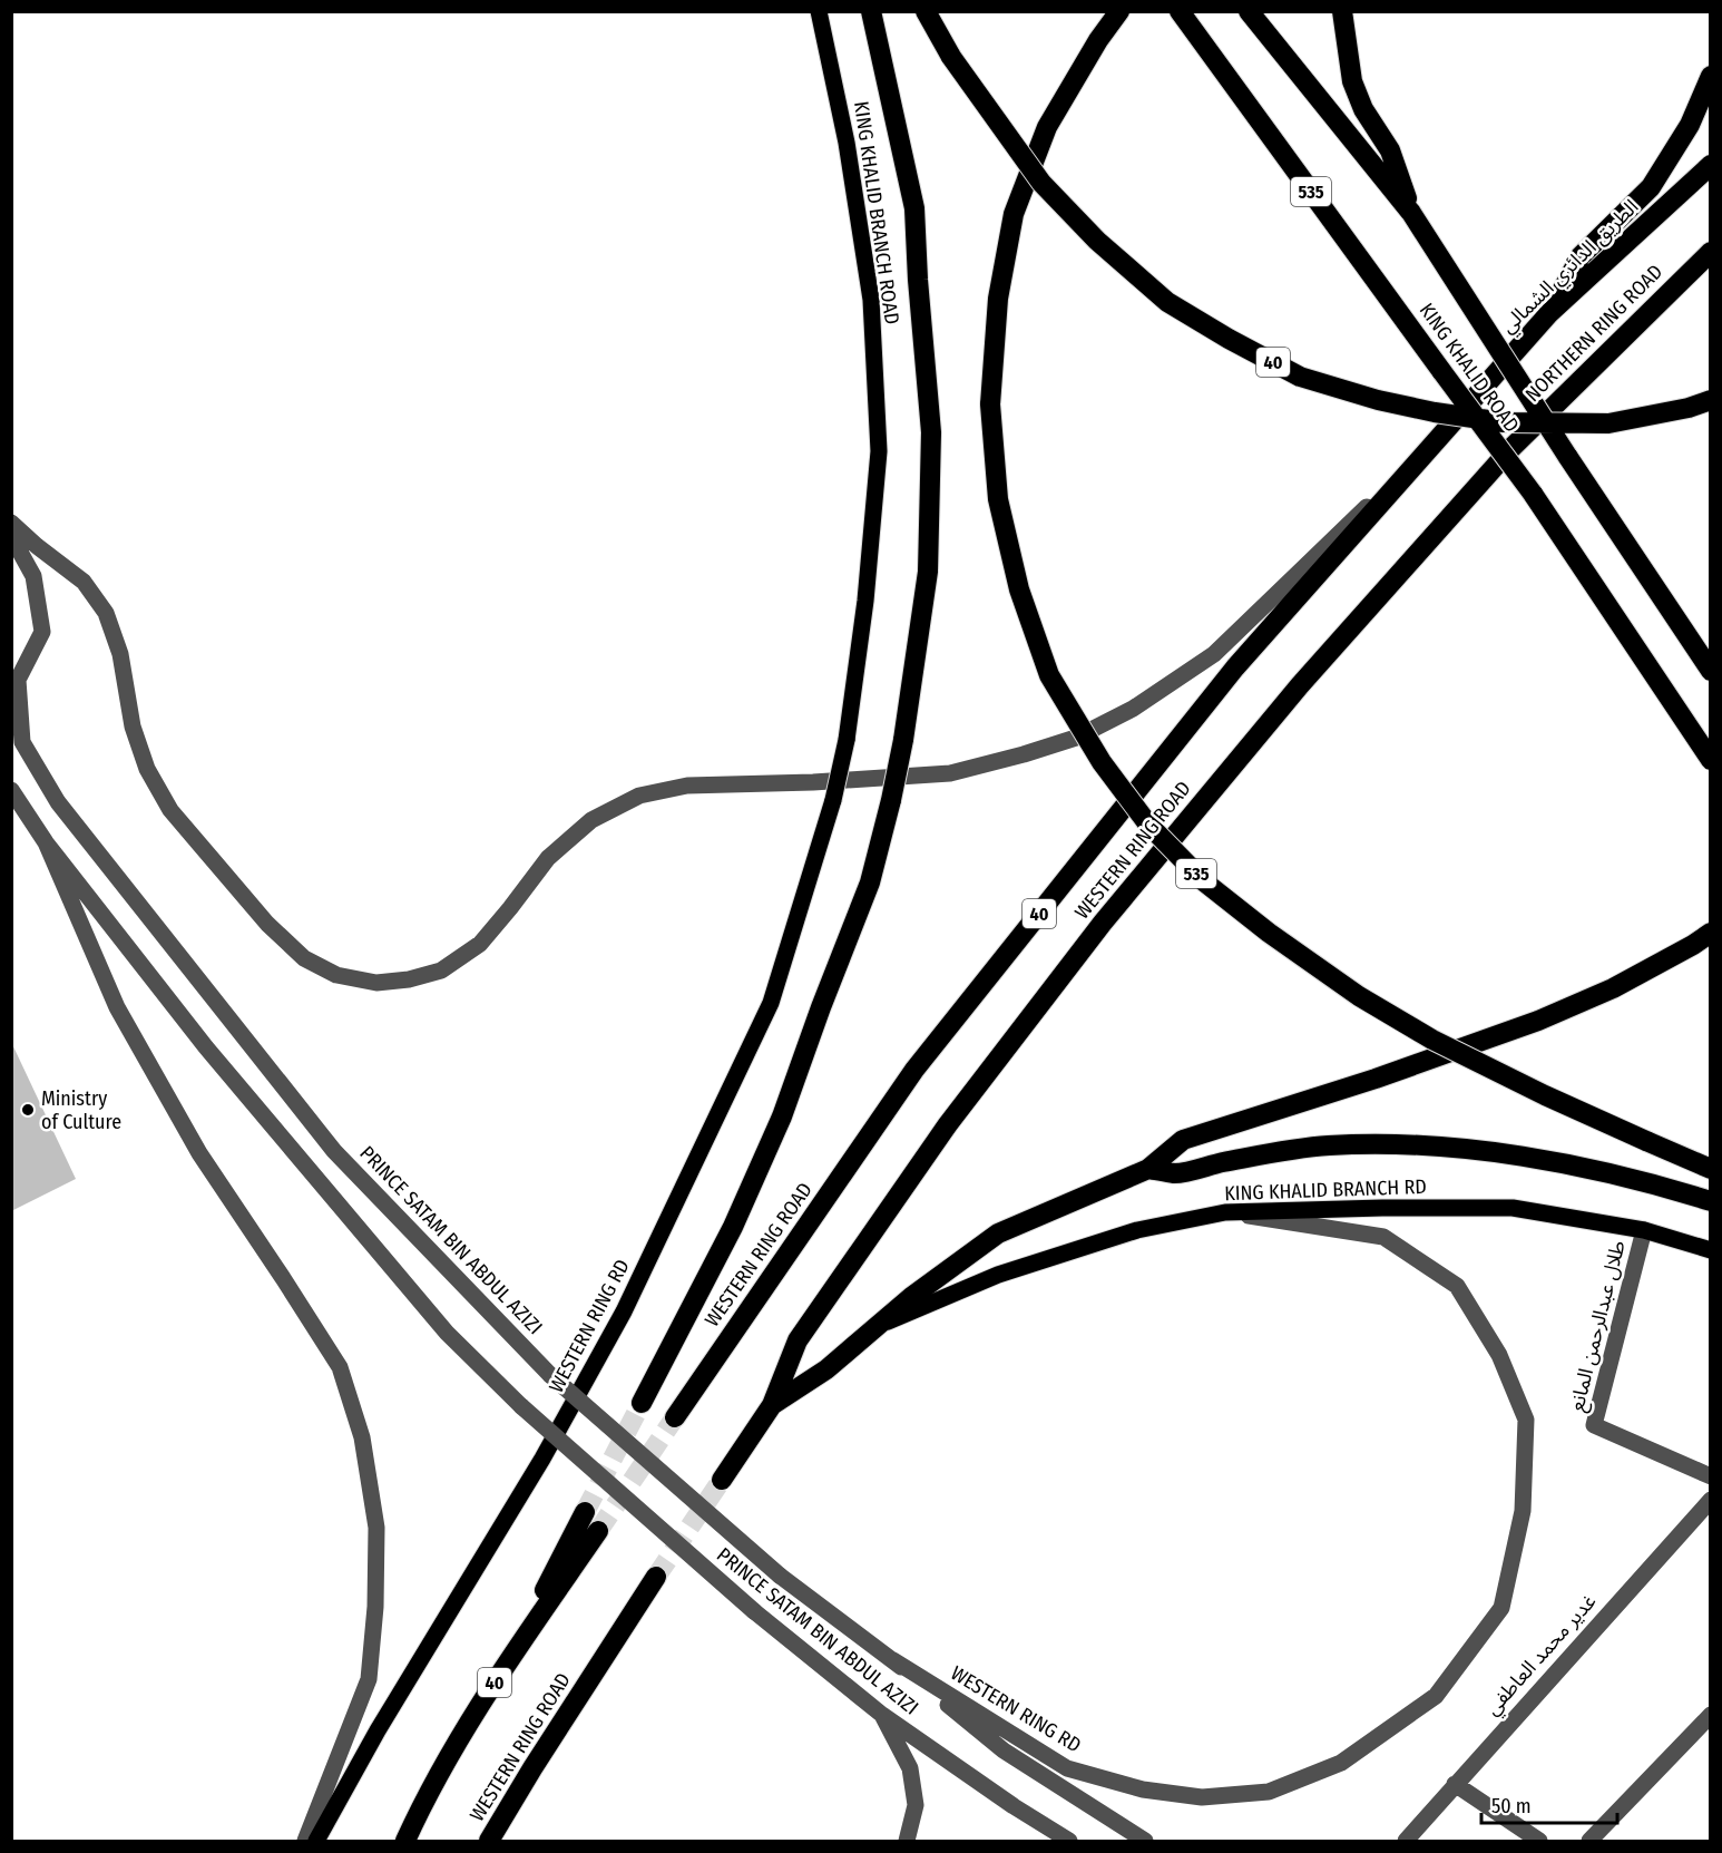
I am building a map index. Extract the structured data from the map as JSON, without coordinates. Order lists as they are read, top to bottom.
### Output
{
  "streets": {
    "highway": [
      "535",
      "الطريق الدائري الشمالي",
      "NORTHERN RING ROAD",
      "40",
      "KING KHALID ROAD",
      "WESTERN RING ROAD"
    ],
    "main road": ["KING KHALID BRANCH ROAD", "KING KHALID BRANCH RD", "WESTERN RING RD"],
    "street": ["PRINCE SATAM BIN ABDUL AZIZI", "طلال عبدالرحمن المانع", "غدير محمد العاطفي"]
  },
  "crossings": [
    ["KING KHALID BRANCH ROAD", "WESTERN RING RD"],
    ["الطريق الدائري الشمالي", "40"],
    ["الطريق الدائري الشمالي", "WESTERN RING ROAD"],
    ["NORTHERN RING ROAD", "WESTERN RING ROAD"],
    ["KING KHALID BRANCH RD", "WESTERN RING RD"],
    ["KING KHALID BRANCH RD", "طلال عبدالرحمن المانع"],
    ["PRINCE SATAM BIN ABDUL AZIZI", "WESTERN RING RD"]
  ],
  "places": ["Ministry of Culture"],
  "scale_bar": "50 m"
}
